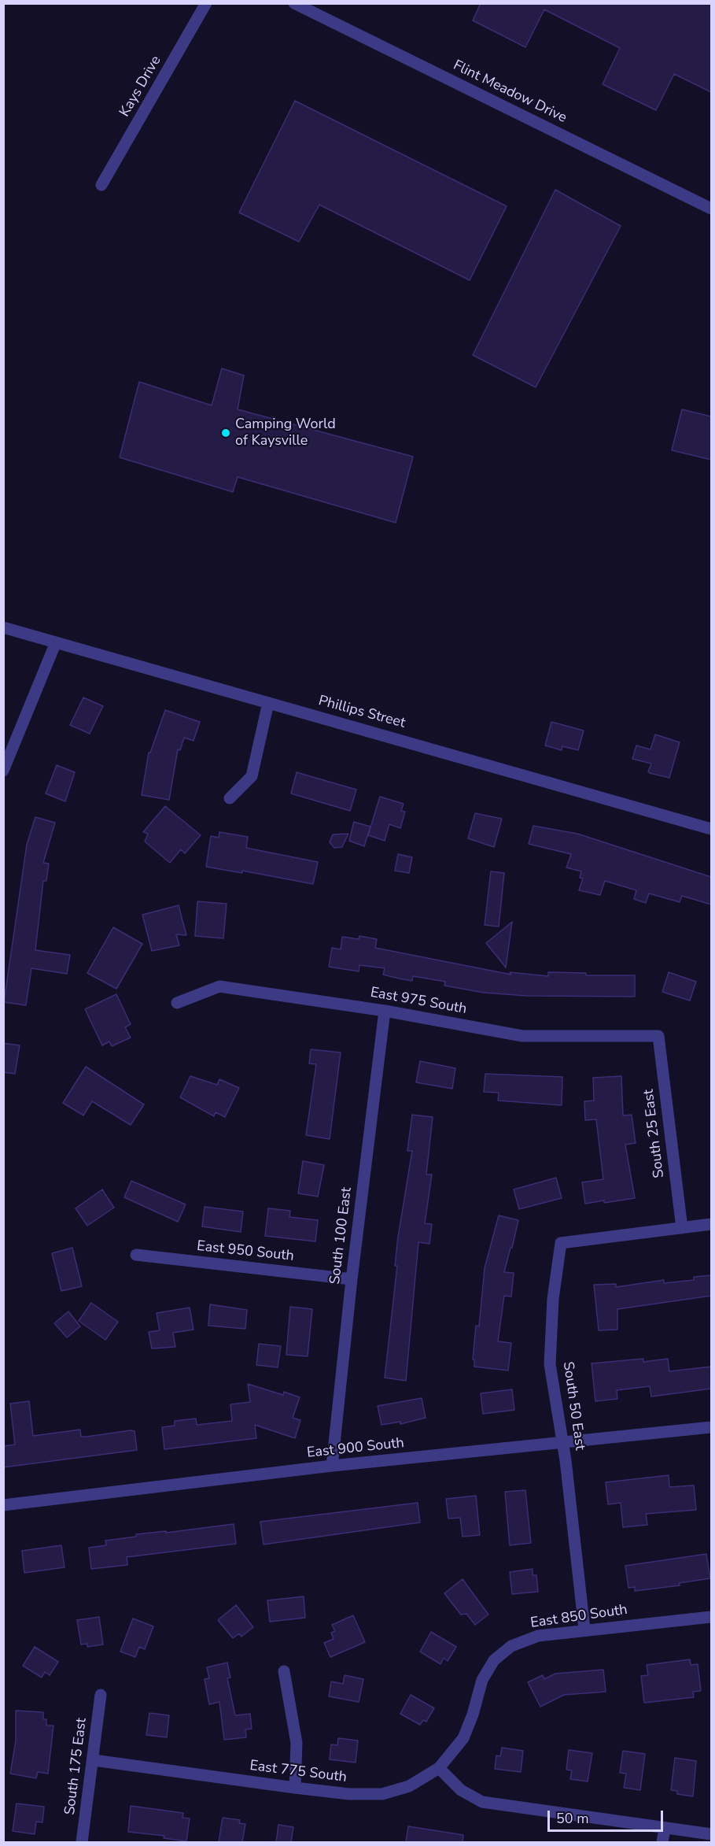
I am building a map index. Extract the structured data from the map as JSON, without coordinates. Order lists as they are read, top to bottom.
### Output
{
  "streets": {
    "street": [
      "Kays Drive",
      "Flint Meadow Drive",
      "Phillips Street",
      "East 975 South",
      "South 25 East",
      "South 100 East",
      "East 950 South",
      "South 50 East",
      "East 900 South",
      "East 850 South",
      "South 175 East",
      "East 775 South"
    ]
  },
  "crossings": [
    ["East 975 South", "South 25 East"],
    ["East 975 South", "South 100 East"],
    ["South 25 East", "South 50 East"],
    ["South 100 East", "East 950 South"],
    ["South 100 East", "East 900 South"],
    ["South 50 East", "East 900 South"],
    ["South 50 East", "East 850 South"],
    ["East 850 South", "East 775 South"],
    ["South 175 East", "East 775 South"]
  ],
  "places": ["Camping World of Kaysville"],
  "scale_bar": "50 m"
}
